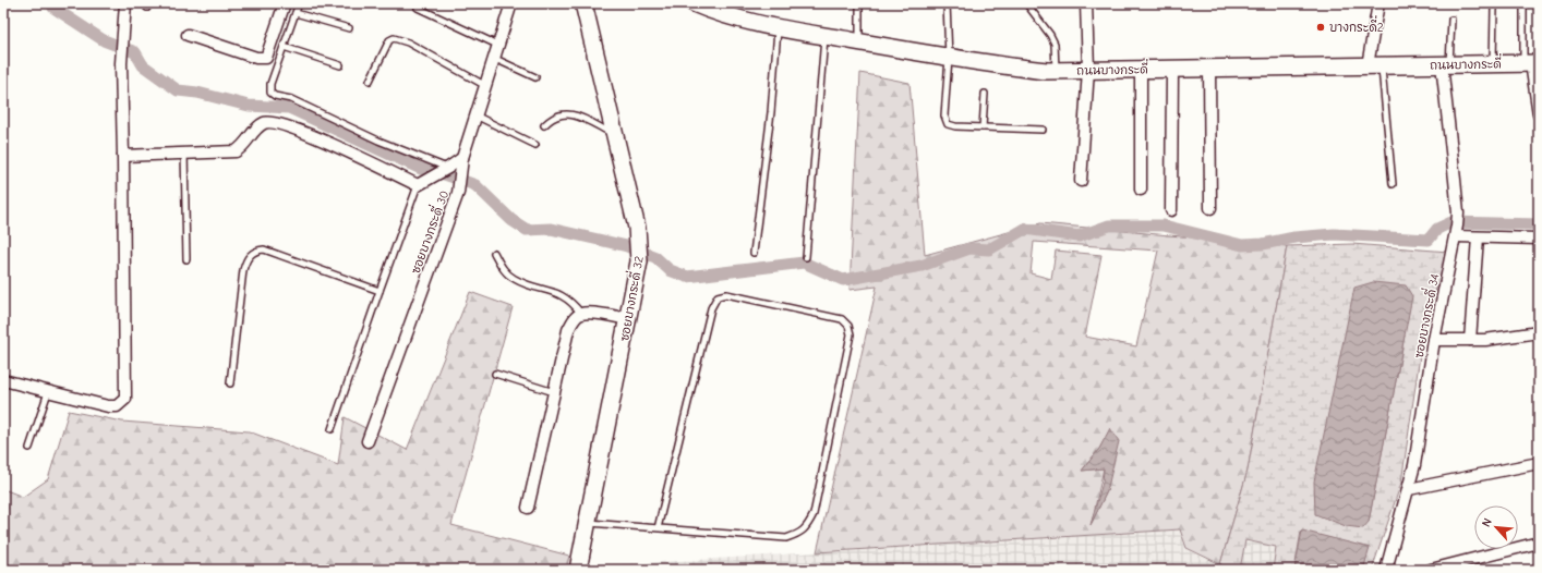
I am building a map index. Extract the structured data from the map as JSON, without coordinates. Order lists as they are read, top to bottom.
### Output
{
  "streets": {
    "street": [
      "ถนนบางกระดี่",
      "ซอยบางกระดี่ 30",
      "ซอยบางกระดี่ 32",
      "ซอยบางกระดี่ 34"
    ]
  },
  "crossings": [
    ["ถนนบางกระดี่", "ซอยบางกระดี่ 34"]
  ],
  "places": ["บางกระดี่2"],
  "north": "top left"
}
